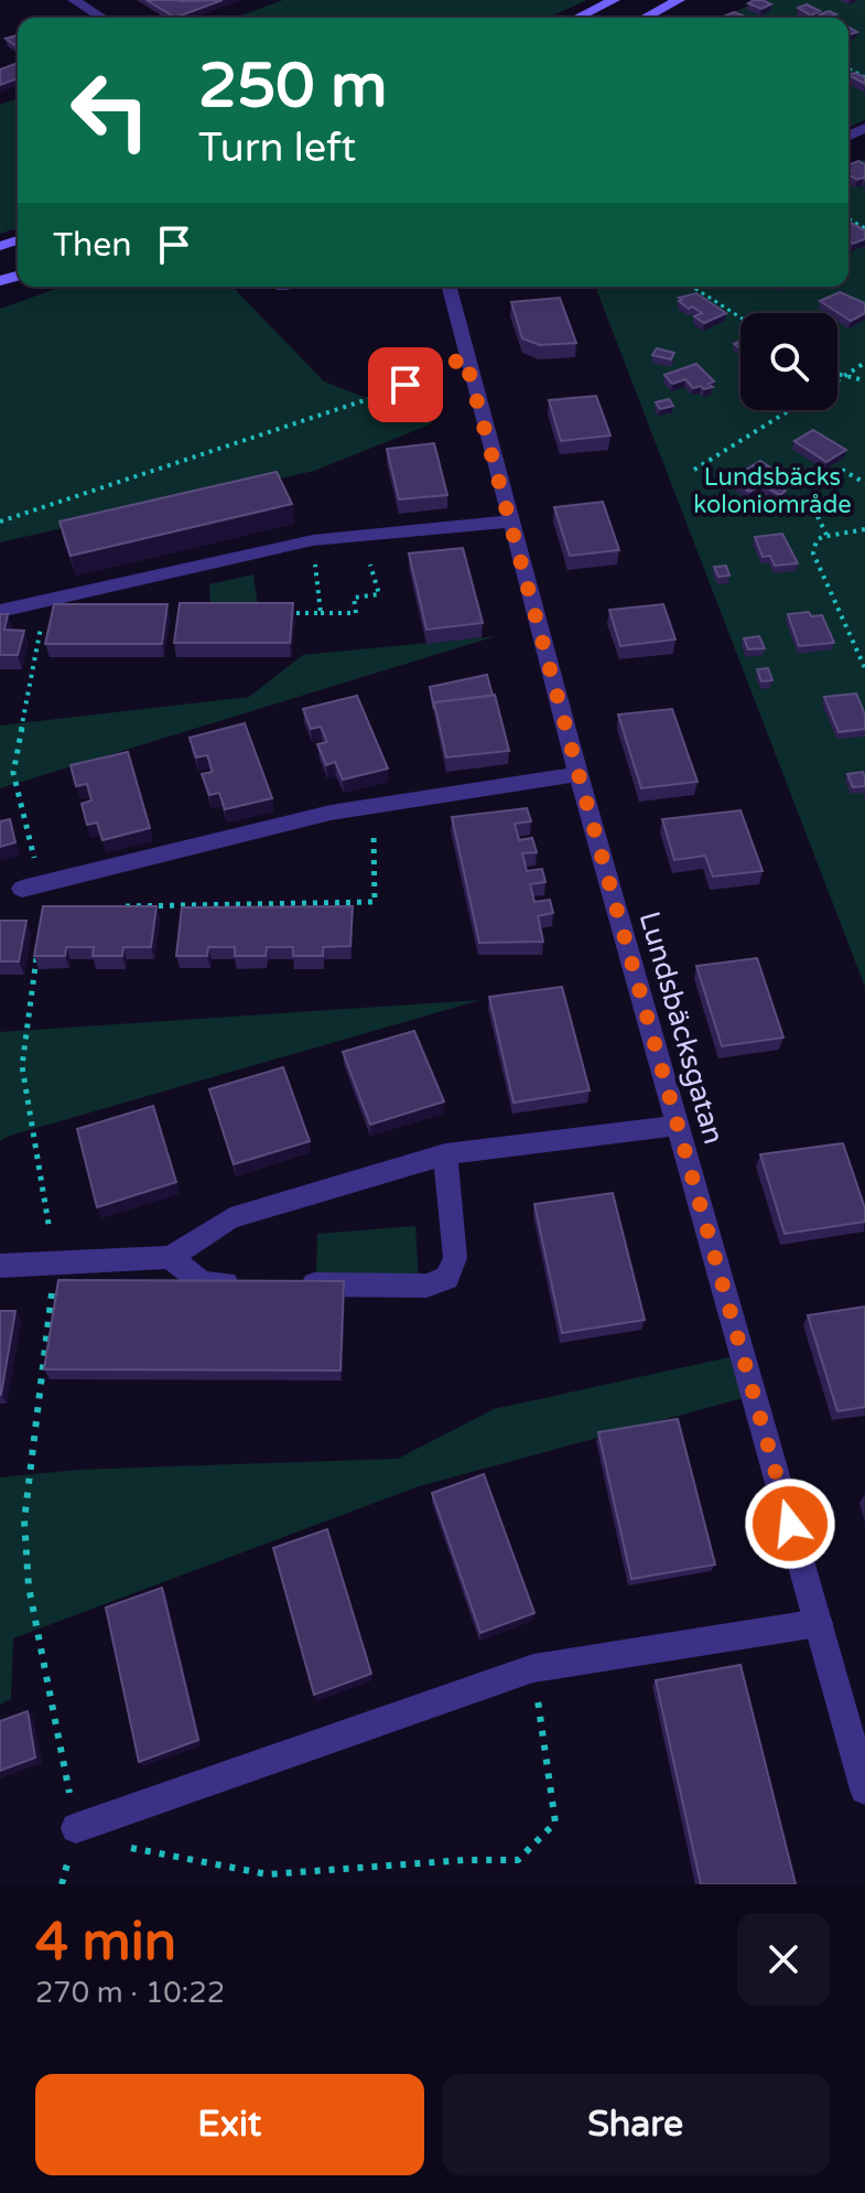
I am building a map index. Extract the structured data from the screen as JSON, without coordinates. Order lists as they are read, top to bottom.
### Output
{
  "streets": {
    "street": ["Lundsbäcksgatan"]
  },
  "parks": ["Lundsbäcks koloniområde"],
  "page": {
    "turn": ["250 m", "Turn left"],
    "then": "Then",
    "heading": ["4 min", "270 m · 10:22"],
    "buttons": ["Exit", "Share"]
  }
}
